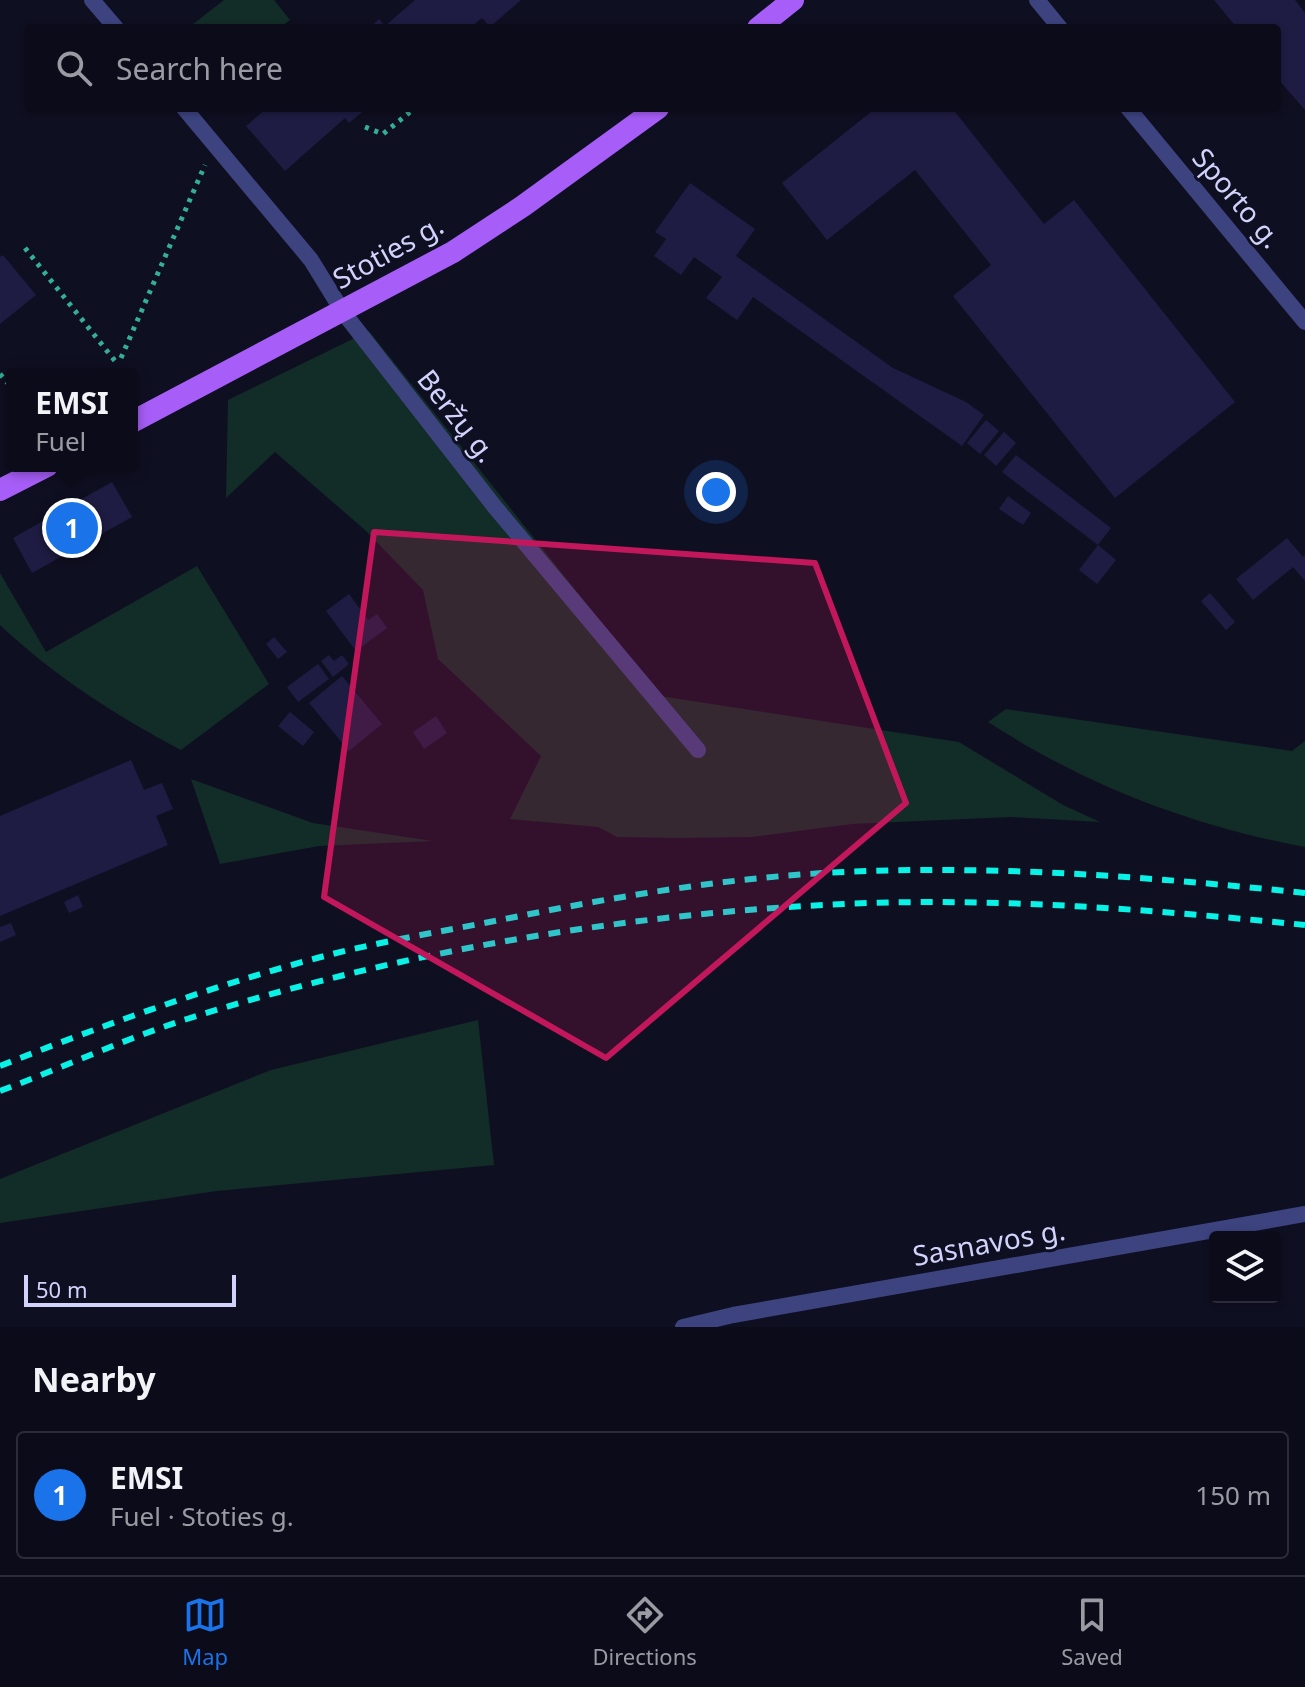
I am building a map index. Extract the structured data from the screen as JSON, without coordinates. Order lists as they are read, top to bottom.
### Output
{
  "streets": {
    "main road": ["Stoties g."],
    "street": ["Sporto g.", "Beržų g.", "Sasnavos g."]
  },
  "crossings": [
    ["Stoties g.", "Beržų g."]
  ],
  "scale_bar": "50 m",
  "page": {
    "search": "Search here",
    "popup": ["EMSI", "Fuel"],
    "pins": "1",
    "scale": "50 m",
    "heading": "Nearby",
    "list": [
      {
        "mark": "1",
        "name": "EMSI",
        "note": "Fuel · Stoties g.",
        "value": "150 m"
      }
    ],
    "nav": ["Map", "Directions", "Saved"]
  }
}
